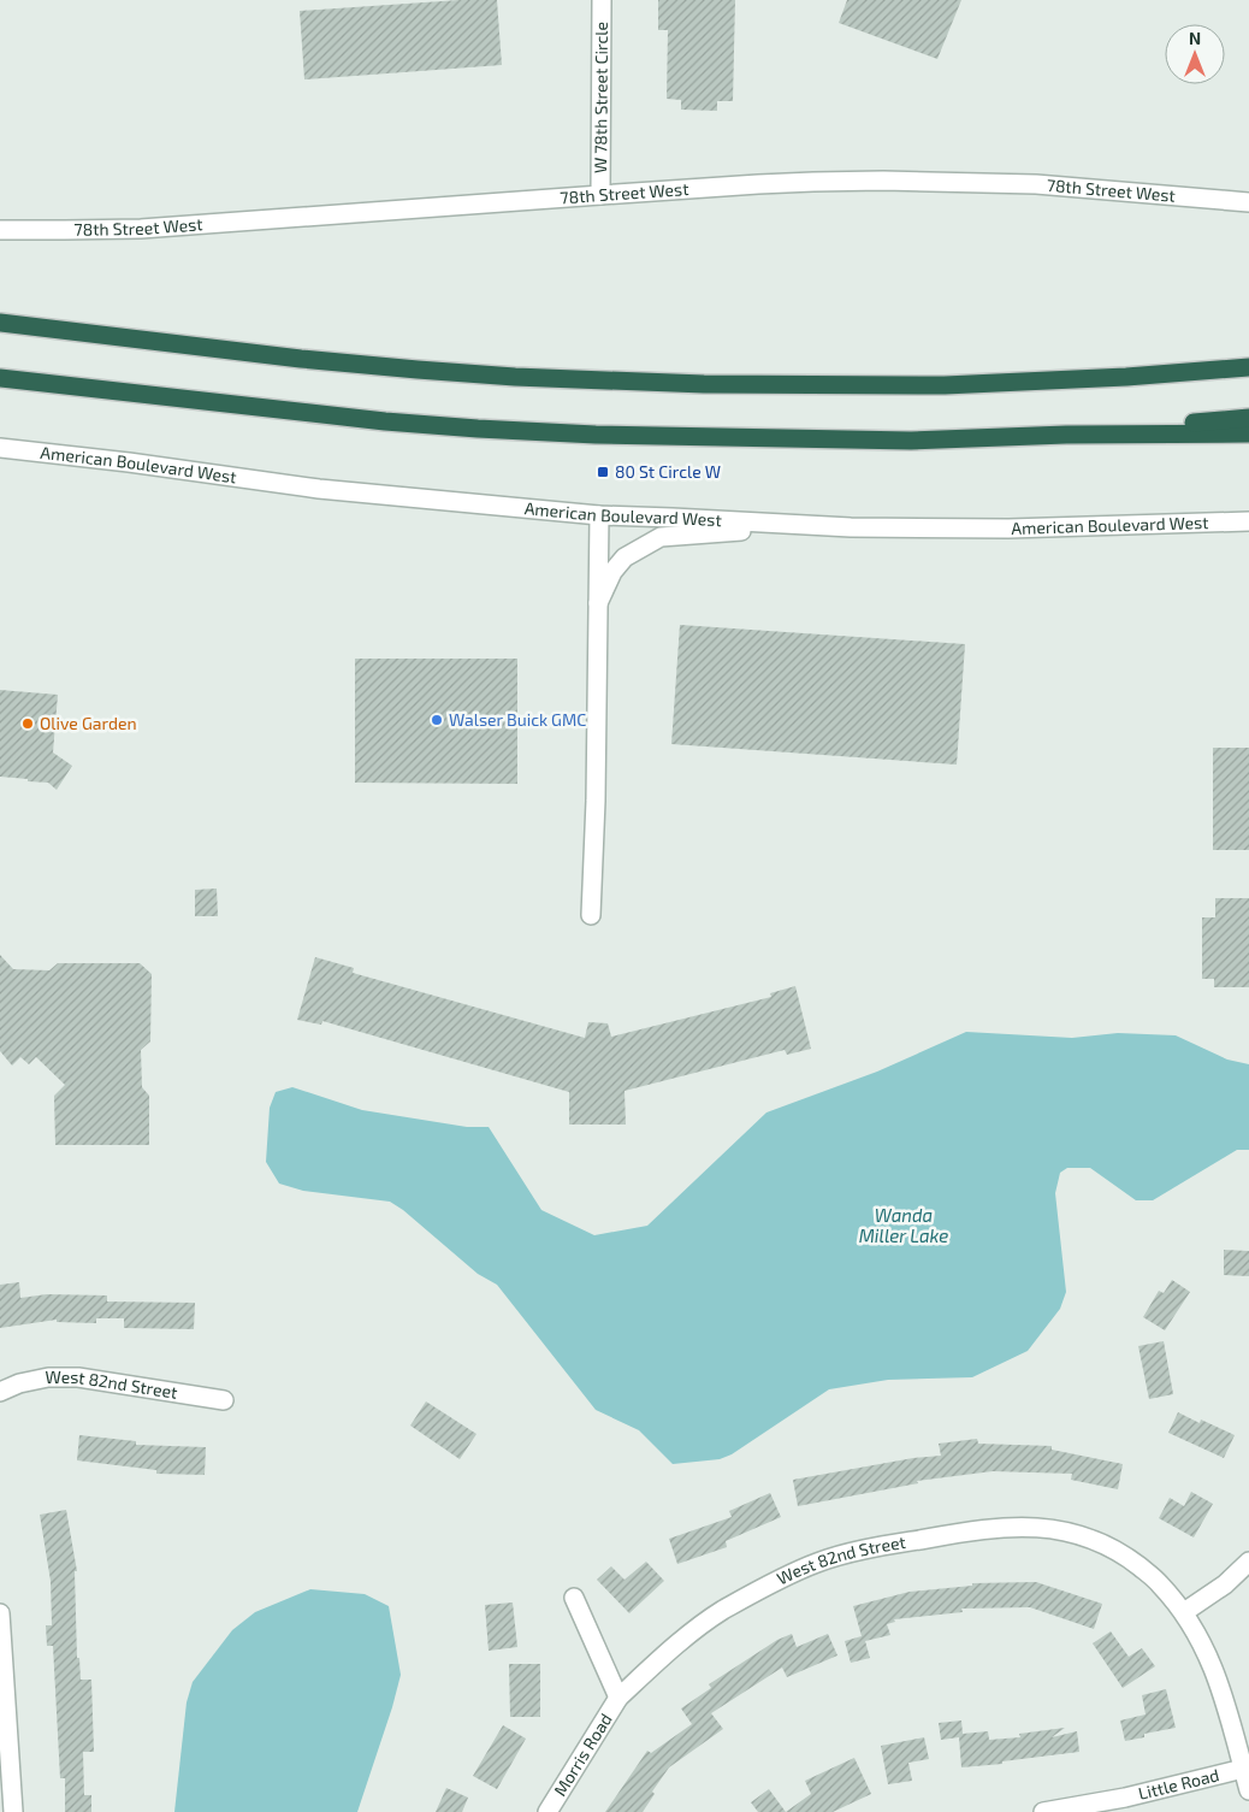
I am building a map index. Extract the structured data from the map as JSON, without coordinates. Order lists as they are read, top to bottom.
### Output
{
  "streets": {
    "street": [
      "W 78th Street Circle",
      "78th Street West",
      "American Boulevard West",
      "West 82nd Street",
      "Morris Road",
      "Little Road"
    ]
  },
  "crossings": [
    ["W 78th Street Circle", "78th Street West"],
    ["West 82nd Street", "Morris Road"],
    ["West 82nd Street", "Little Road"]
  ],
  "water": ["Wanda Miller Lake"],
  "places": {
    "transit": ["80 St Circle W"],
    "other": ["Walser Buick GMC", "Olive Garden"]
  },
  "north": "top"
}
